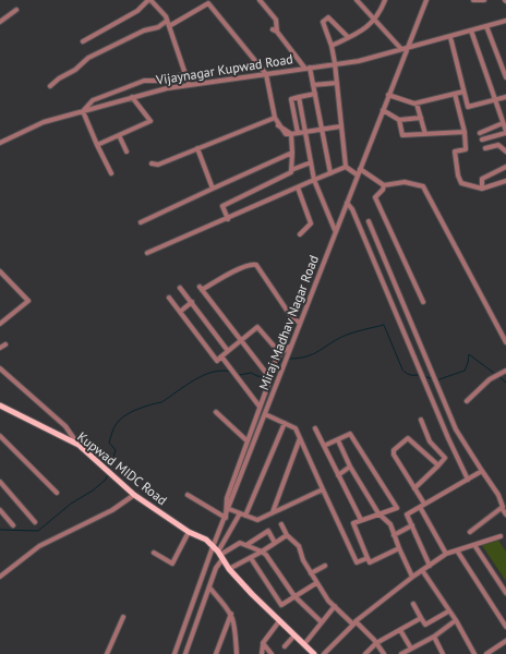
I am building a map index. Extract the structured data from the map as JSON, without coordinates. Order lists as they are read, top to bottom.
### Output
{
  "streets": {
    "main road": ["Kupwad MIDC Road"],
    "street": ["Vijaynagar Kupwad Road", "Miraj Madhav Nagar Road"]
  },
  "crossings": [
    ["Vijaynagar Kupwad Road", "Miraj Madhav Nagar Road"],
    ["Miraj Madhav Nagar Road", "Kupwad MIDC Road"]
  ]
}
